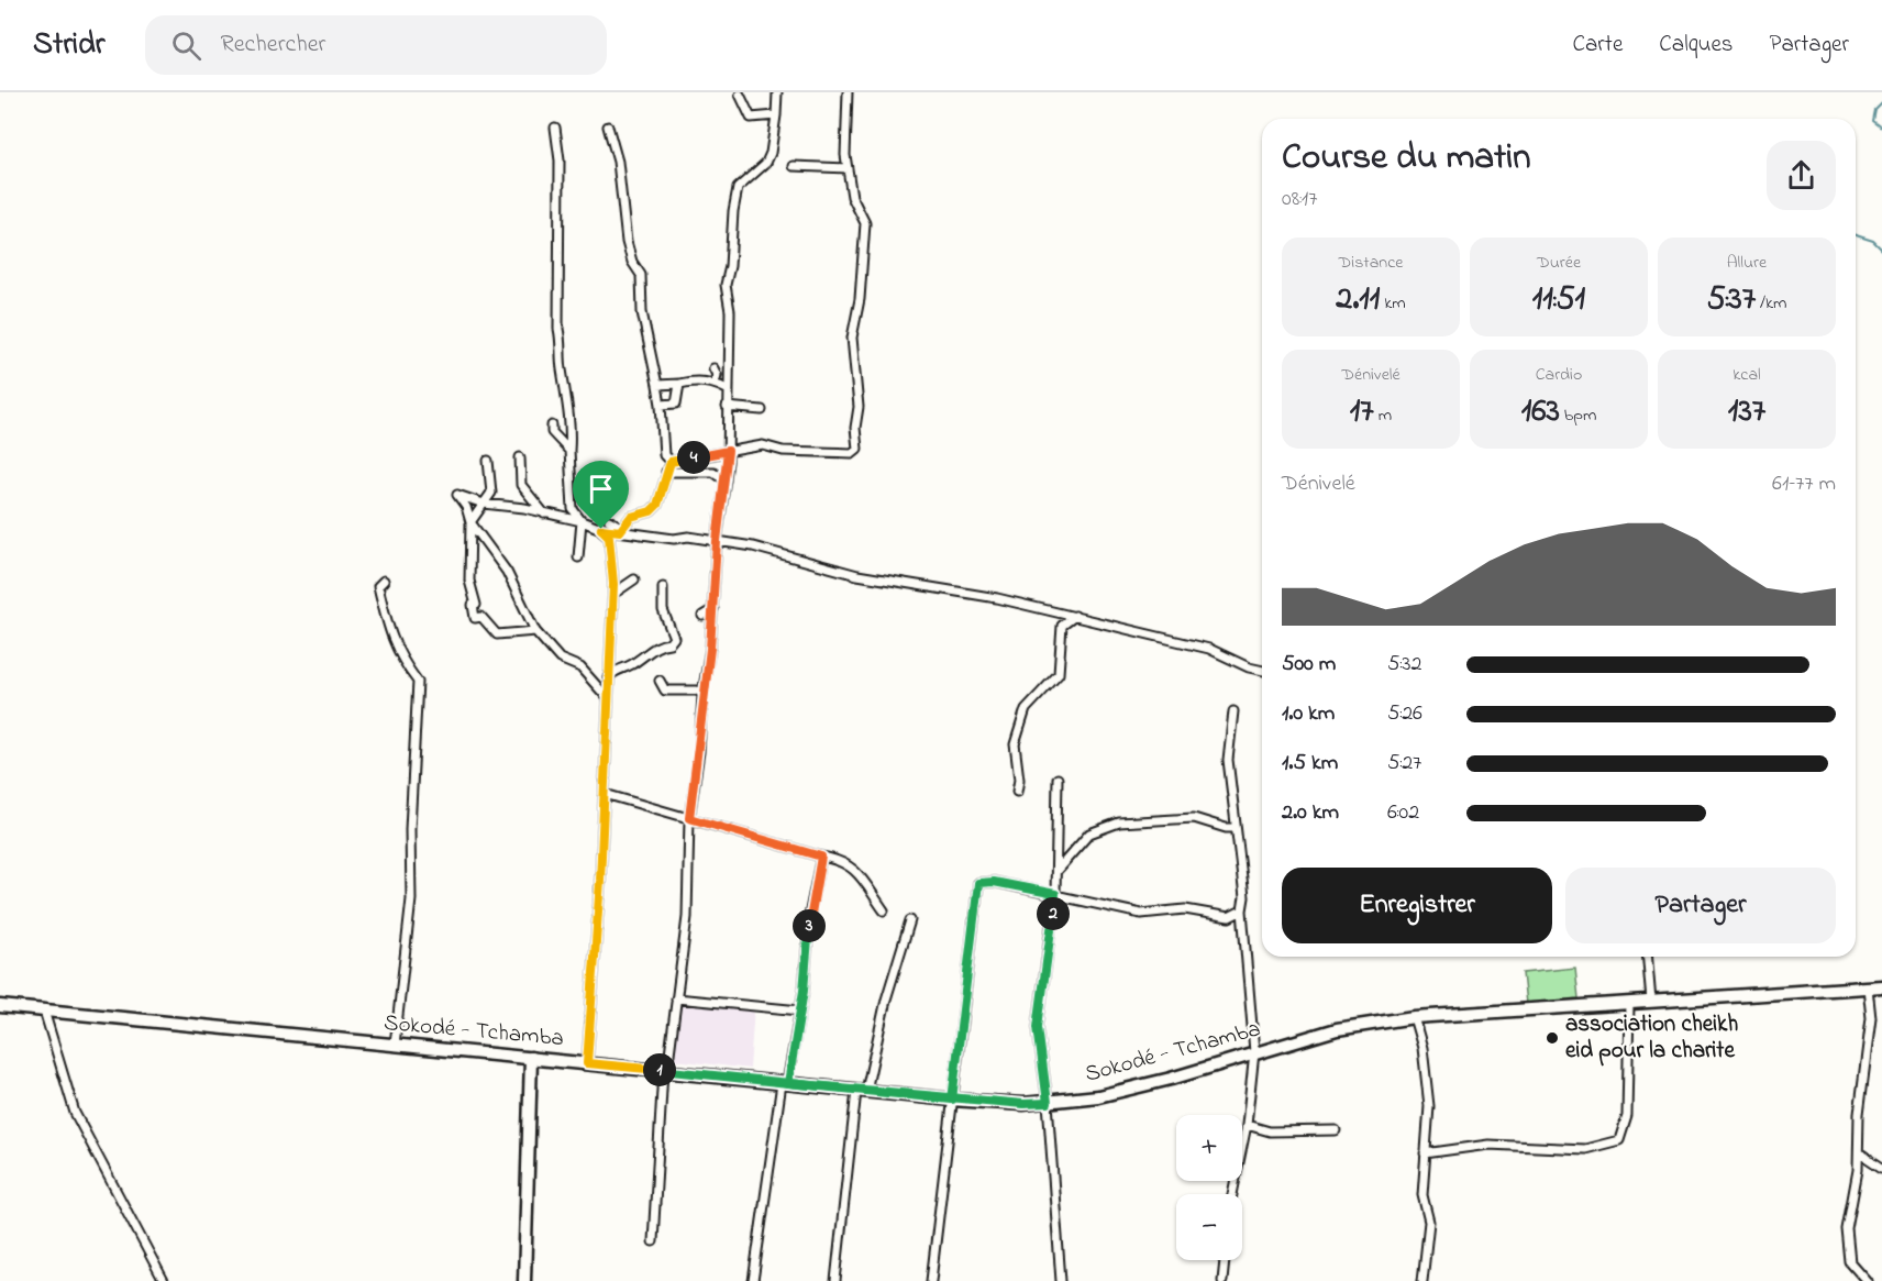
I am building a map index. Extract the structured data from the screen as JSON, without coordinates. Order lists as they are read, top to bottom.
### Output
{
  "streets": {
    "main road": ["Sokodé - Tchamba"]
  },
  "places": ["association cheikh eid pour la charite"],
  "page": {
    "header": "Stridr",
    "search": "Rechercher",
    "nav": ["Carte", "Calques", "Partager"],
    "heading": ["Course du matin", "08:17"],
    "stats": [
      ["Distance", "2.11 km"],
      ["Durée", "11:51"],
      ["Allure", "5:37 /km"],
      ["Dénivelé", "17 m"],
      ["Cardio", "163 bpm"],
      ["kcal", "137"]
    ],
    "pins": [
      "4",
      "2",
      "3",
      "1"
    ],
    "chart": ["Dénivelé", "61–77 m"],
    "list": [
      {
        "name": "500 m",
        "note": "5:32"
      },
      {
        "name": "1.0 km",
        "note": "5:26"
      },
      {
        "name": "1.5 km",
        "note": "5:27"
      },
      {
        "name": "2.0 km",
        "note": "6:02"
      }
    ],
    "buttons": ["Enregistrer", "Partager"],
    "map_buttons": ["+", "−"]
  }
}
